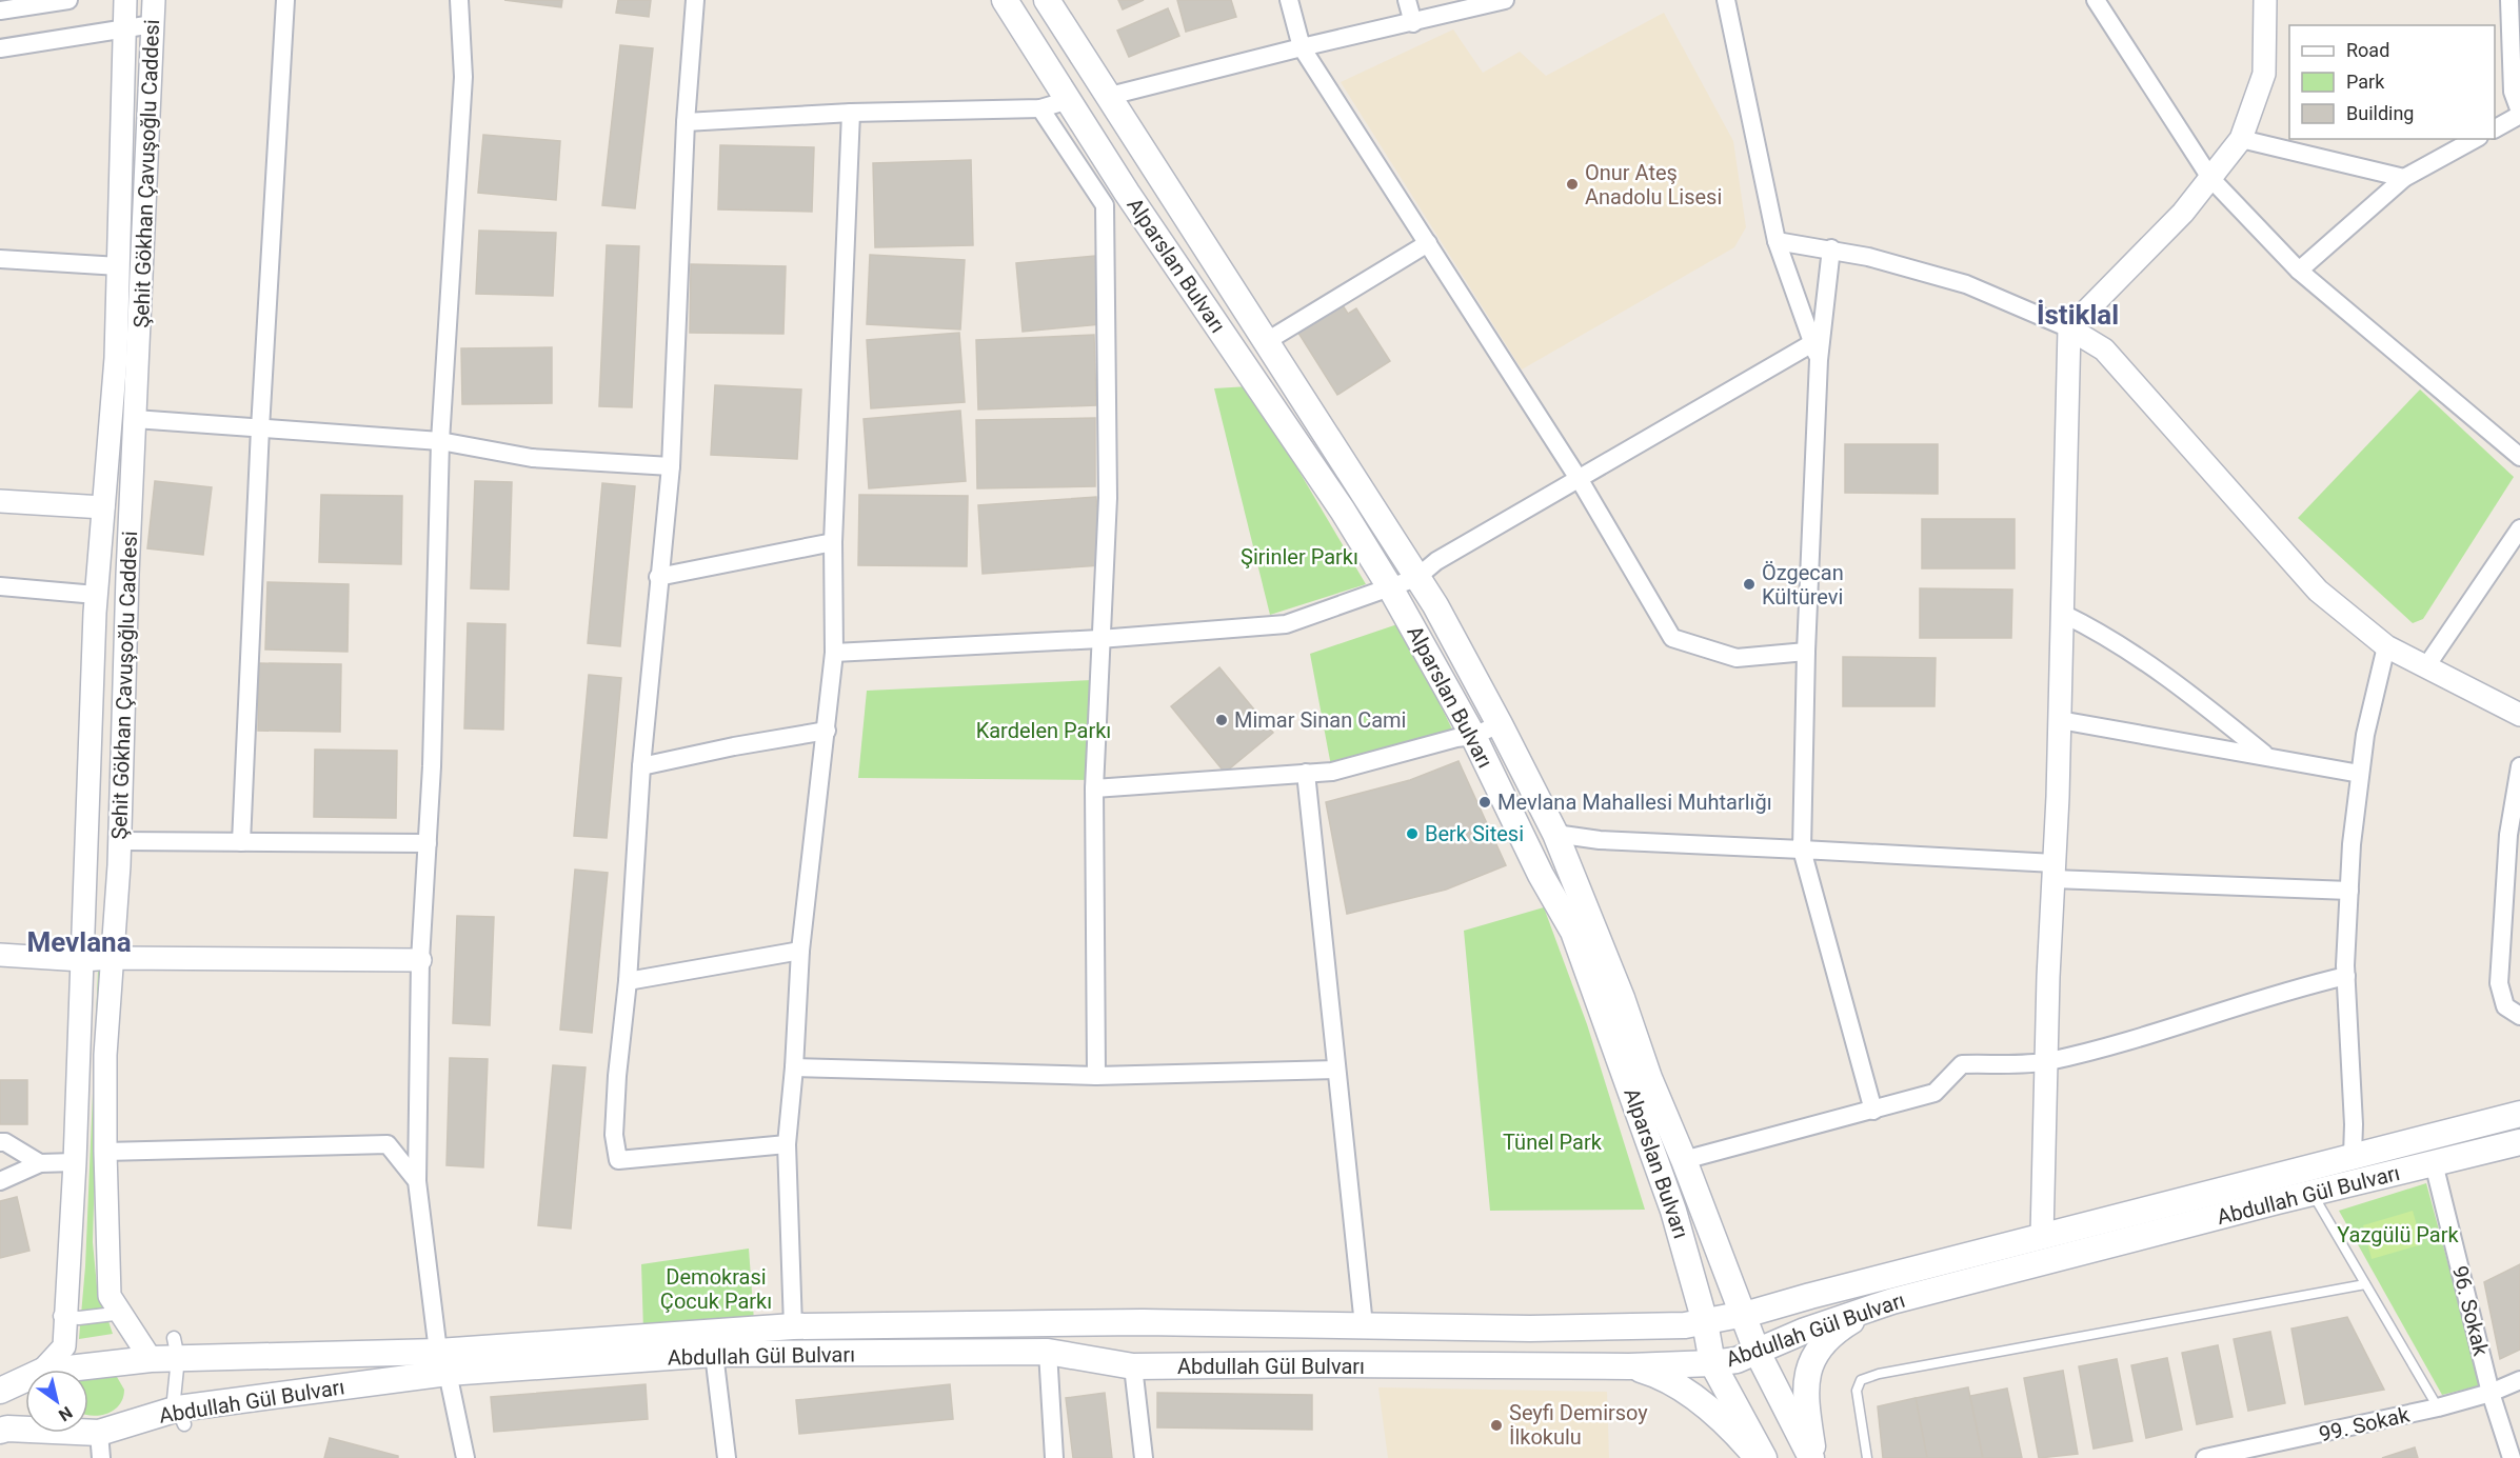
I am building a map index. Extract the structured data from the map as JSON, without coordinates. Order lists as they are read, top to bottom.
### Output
{
  "streets": {
    "main road": ["Alparslan Bulvarı", "Abdullah Gül Bulvarı"],
    "street": ["Şehit Gökhan Çavuşoğlu Caddesi", "96. Sokak", "99. Sokak"]
  },
  "crossings": [
    ["Şehit Gökhan Çavuşoğlu Caddesi", "Abdullah Gül Bulvarı"],
    ["Alparslan Bulvarı", "Abdullah Gül Bulvarı"],
    ["Abdullah Gül Bulvarı", "96. Sokak"],
    ["96. Sokak", "99. Sokak"]
  ],
  "districts": ["İstiklal", "Mevlana"],
  "parks": [
    "Şirinler Parkı",
    "Kardelen Parkı",
    "Tünel Park",
    "Yazgülü Park",
    "Demokrasi Çocuk Parkı"
  ],
  "places": [
    "Onur Ateş Anadolu Lisesi",
    "Özgecan Kültürevi",
    "Mimar Sinan Cami",
    "Mevlana Mahallesi Muhtarlığı",
    "Berk Sitesi",
    "Seyfi Demirsoy İlkokulu"
  ],
  "legend": ["Road", "Park", "Building"],
  "north": "bottom right"
}
